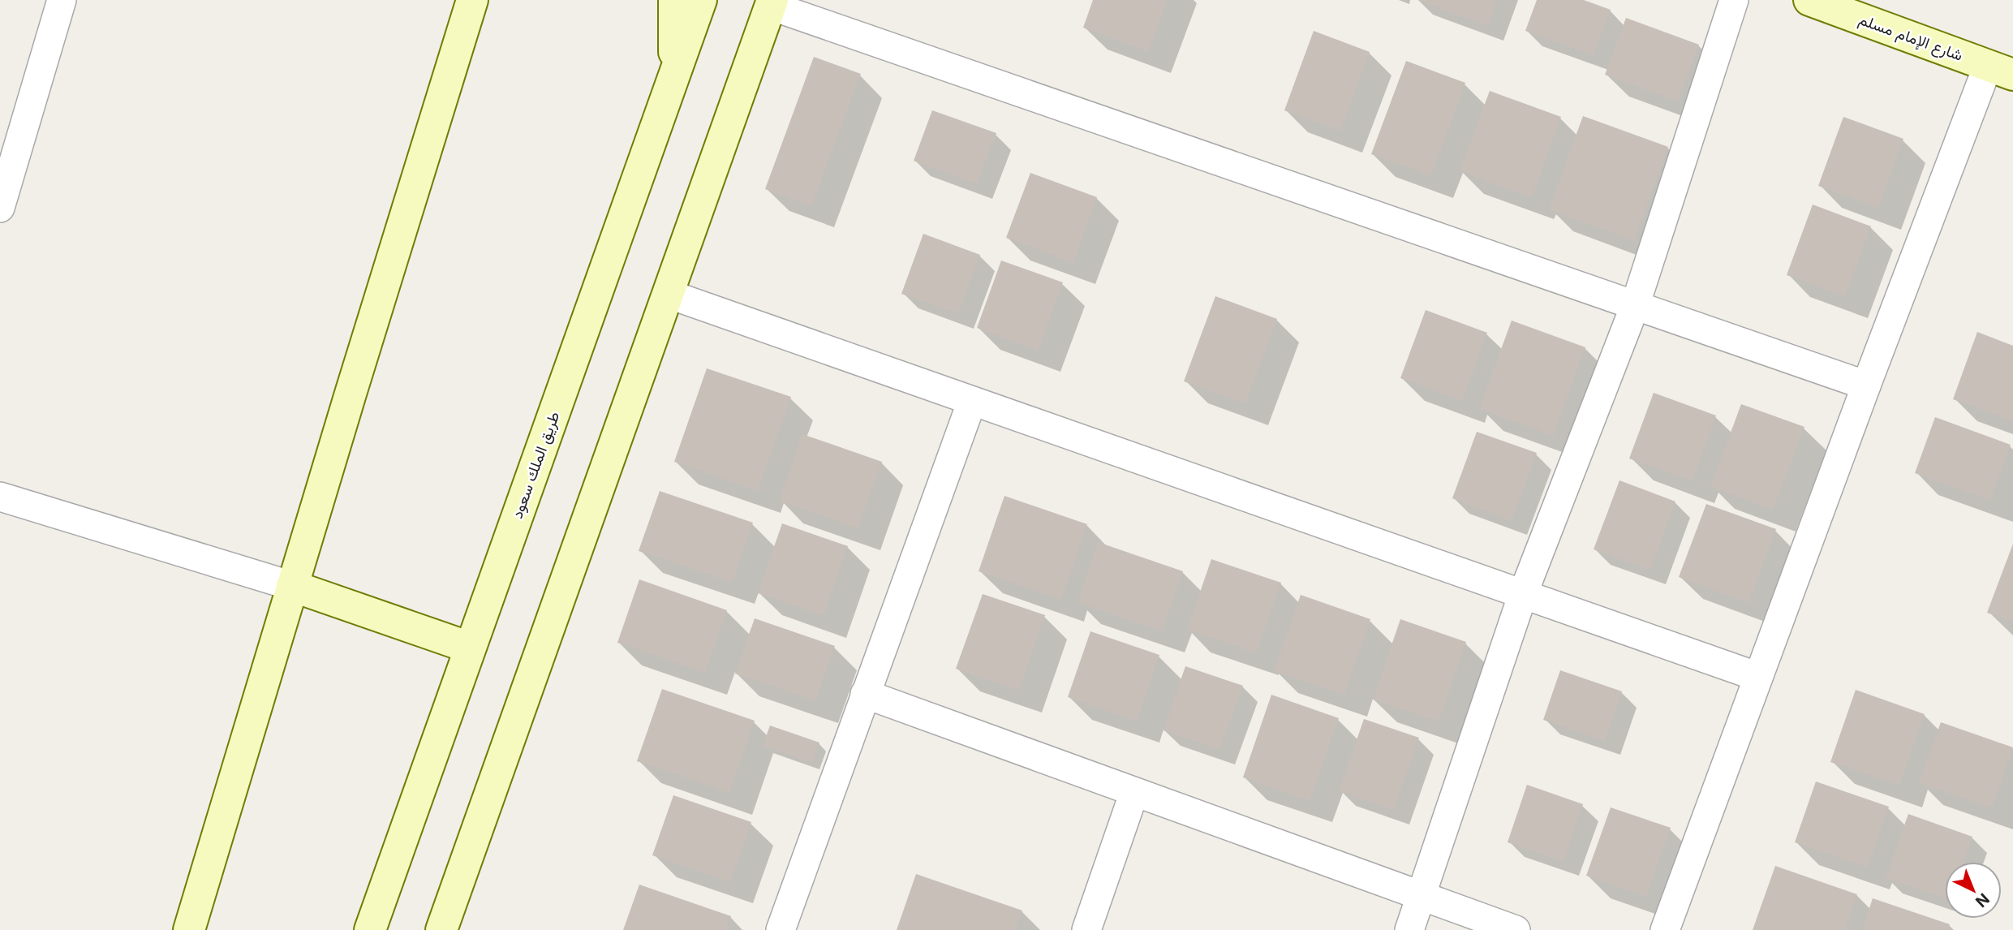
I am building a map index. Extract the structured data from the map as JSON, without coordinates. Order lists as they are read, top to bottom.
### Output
{
  "streets": {
    "main road": ["شارع الإمام مسلم", "طريق الملك سعود"]
  },
  "north": "bottom right"
}
